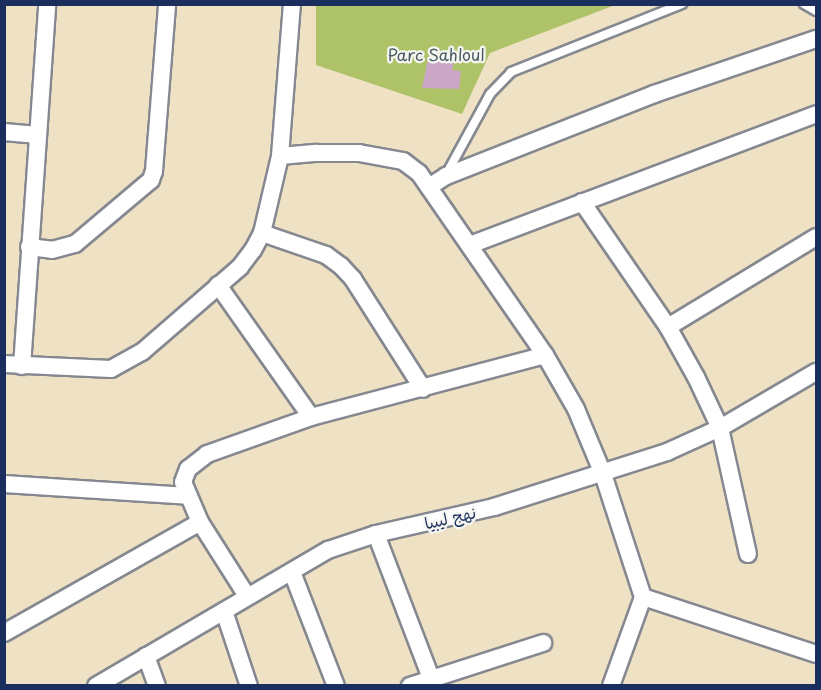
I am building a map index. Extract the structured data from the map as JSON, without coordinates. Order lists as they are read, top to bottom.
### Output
{
  "streets": {
    "street": ["نهج ليبيا"]
  },
  "parks": ["Parc Sahloul"]
}
